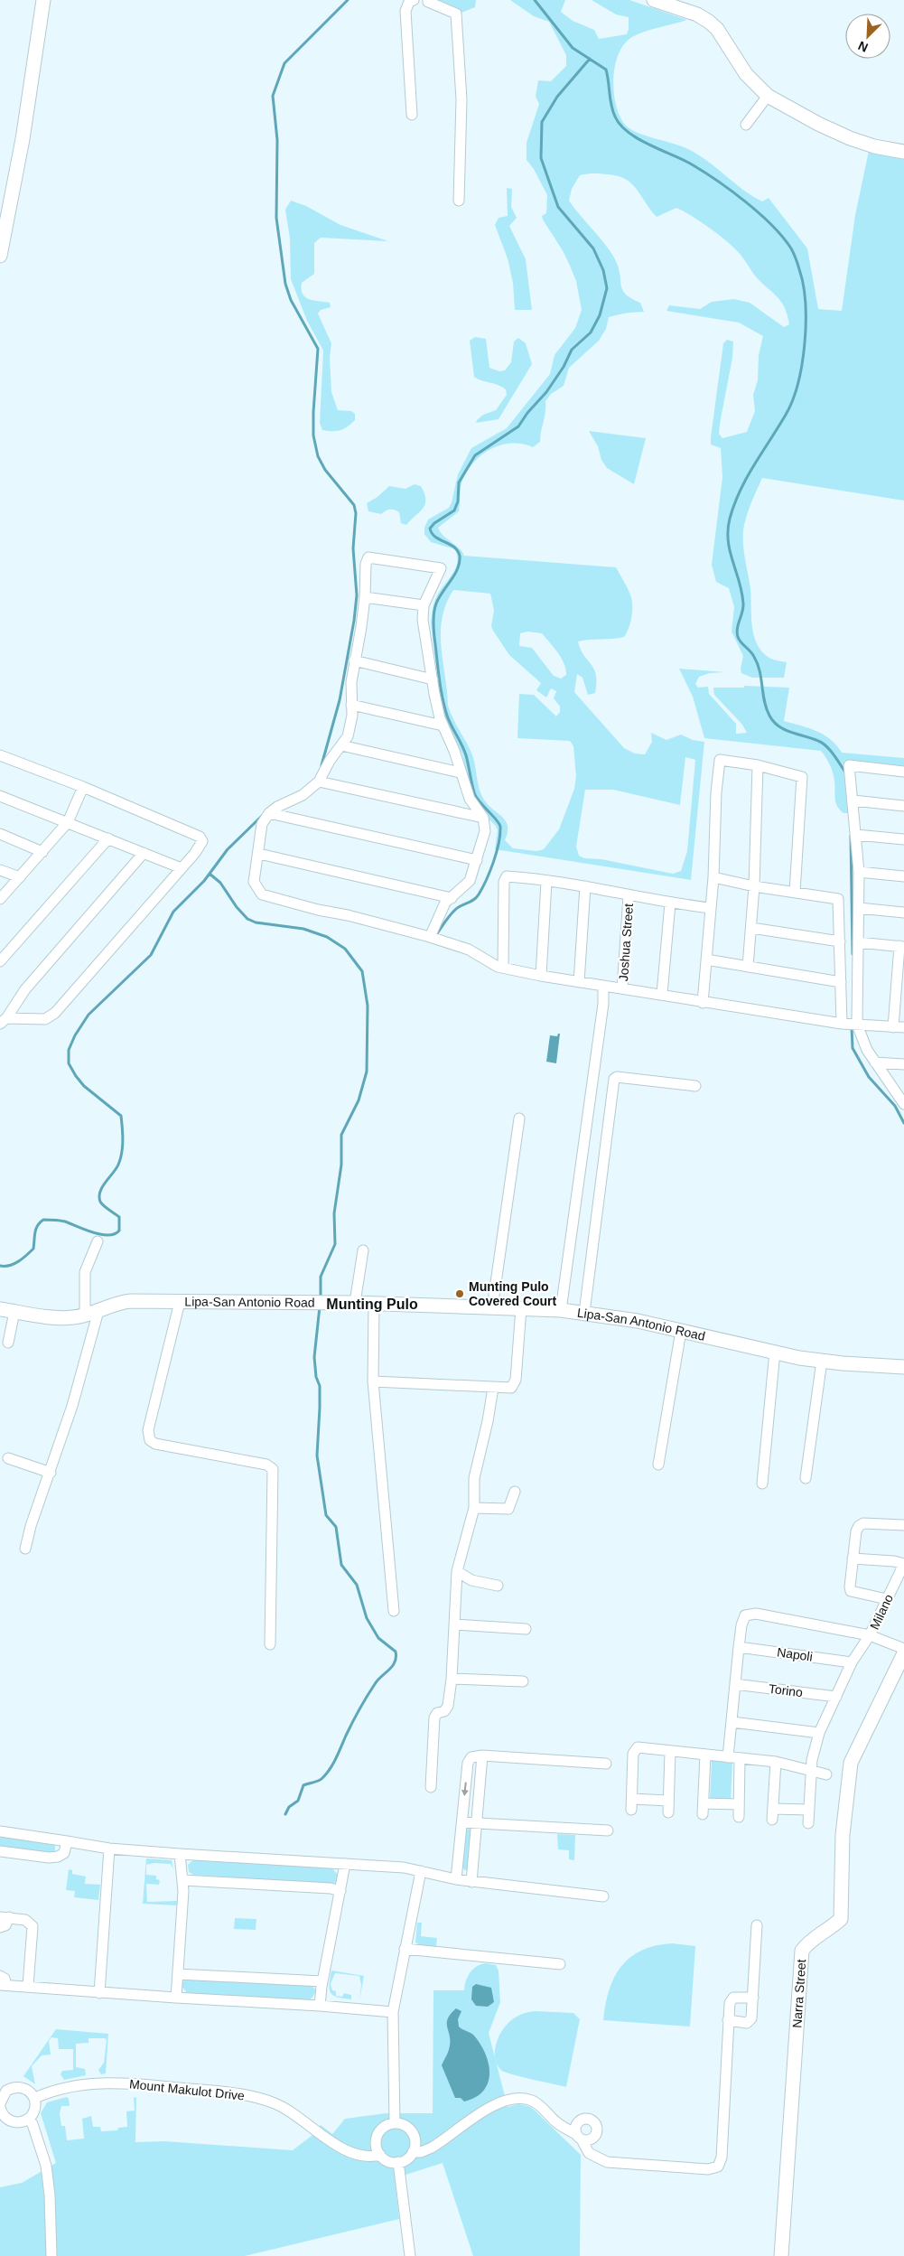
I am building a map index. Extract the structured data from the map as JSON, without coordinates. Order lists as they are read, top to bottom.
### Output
{
  "streets": {
    "street": [
      "Joshua Street",
      "Lipa-San Antonio Road",
      "Milano",
      "Napoli",
      "Torino",
      "Narra Street",
      "Mount Makulot Drive"
    ]
  },
  "crossings": [
    ["Milano", "Napoli"],
    ["Milano", "Torino"]
  ],
  "districts": ["Munting Pulo"],
  "places": ["Munting Pulo Covered Court"],
  "north": "bottom left"
}
